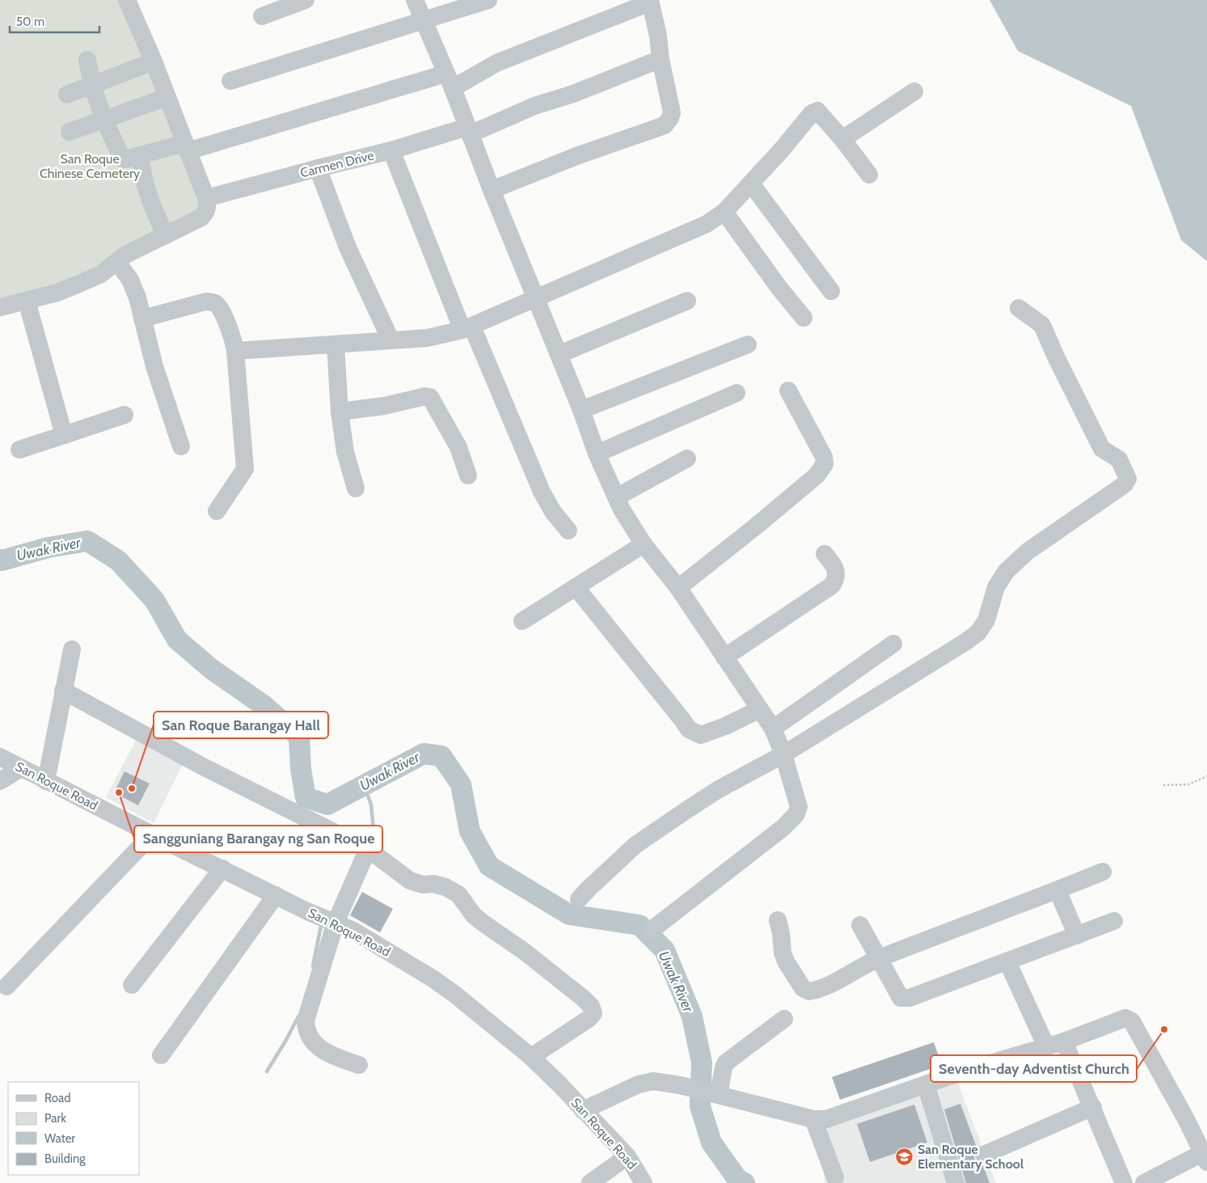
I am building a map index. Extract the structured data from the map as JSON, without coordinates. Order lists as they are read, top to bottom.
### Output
{
  "streets": {
    "street": ["Carmen Drive", "San Roque Road"]
  },
  "water": ["Uwak River"],
  "parks": ["San Roque Chinese Cemetery"],
  "places": {
    "other": ["San Roque Barangay Hall", "Sangguniang Barangay ng San Roque", "Seventh-day Adventist Church"],
    "school or university": ["San Roque Elementary School"]
  },
  "legend": [
    "Road",
    "Park",
    "Water",
    "Building"
  ],
  "scale_bar": "50 m"
}
